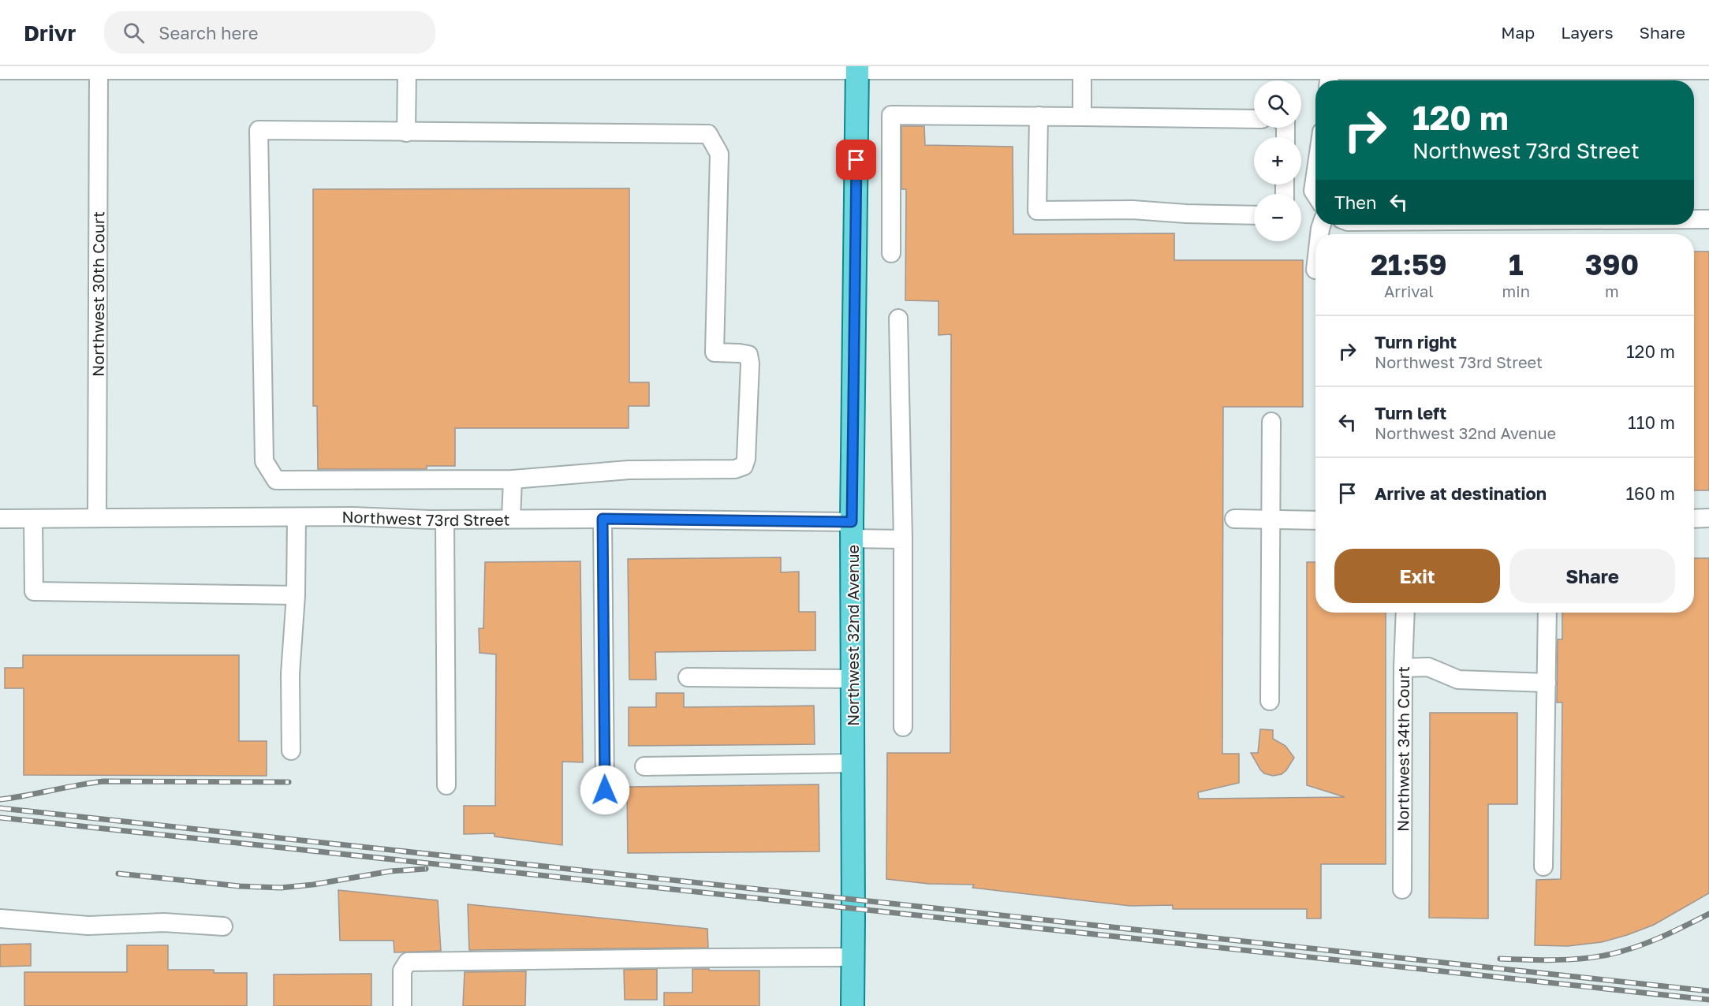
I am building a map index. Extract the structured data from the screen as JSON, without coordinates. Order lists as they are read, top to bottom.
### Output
{
  "streets": {
    "main road": ["Northwest 32nd Avenue"],
    "street": ["Northwest 30th Court", "Northwest 73rd Street", "Northwest 34th Court"]
  },
  "crossings": [
    ["Northwest 30th Court", "Northwest 73rd Street"],
    ["Northwest 73rd Street", "Northwest 32nd Avenue"]
  ],
  "page": {
    "header": "Drivr",
    "search": "Search here",
    "nav": ["Map", "Layers", "Share"],
    "map_buttons": ["+", "−"],
    "turn": ["120 m", "Northwest 73rd Street"],
    "then": "Then",
    "eta": [
      "21:59",
      "Arrival",
      "1",
      "min",
      "390",
      "m"
    ],
    "list": [
      {
        "name": "Turn right",
        "note": "Northwest 73rd Street",
        "value": "120 m"
      },
      {
        "name": "Turn left",
        "note": "Northwest 32nd Avenue",
        "value": "110 m"
      },
      {
        "name": "Arrive at destination",
        "value": "160 m"
      }
    ],
    "buttons": ["Exit", "Share"]
  }
}
